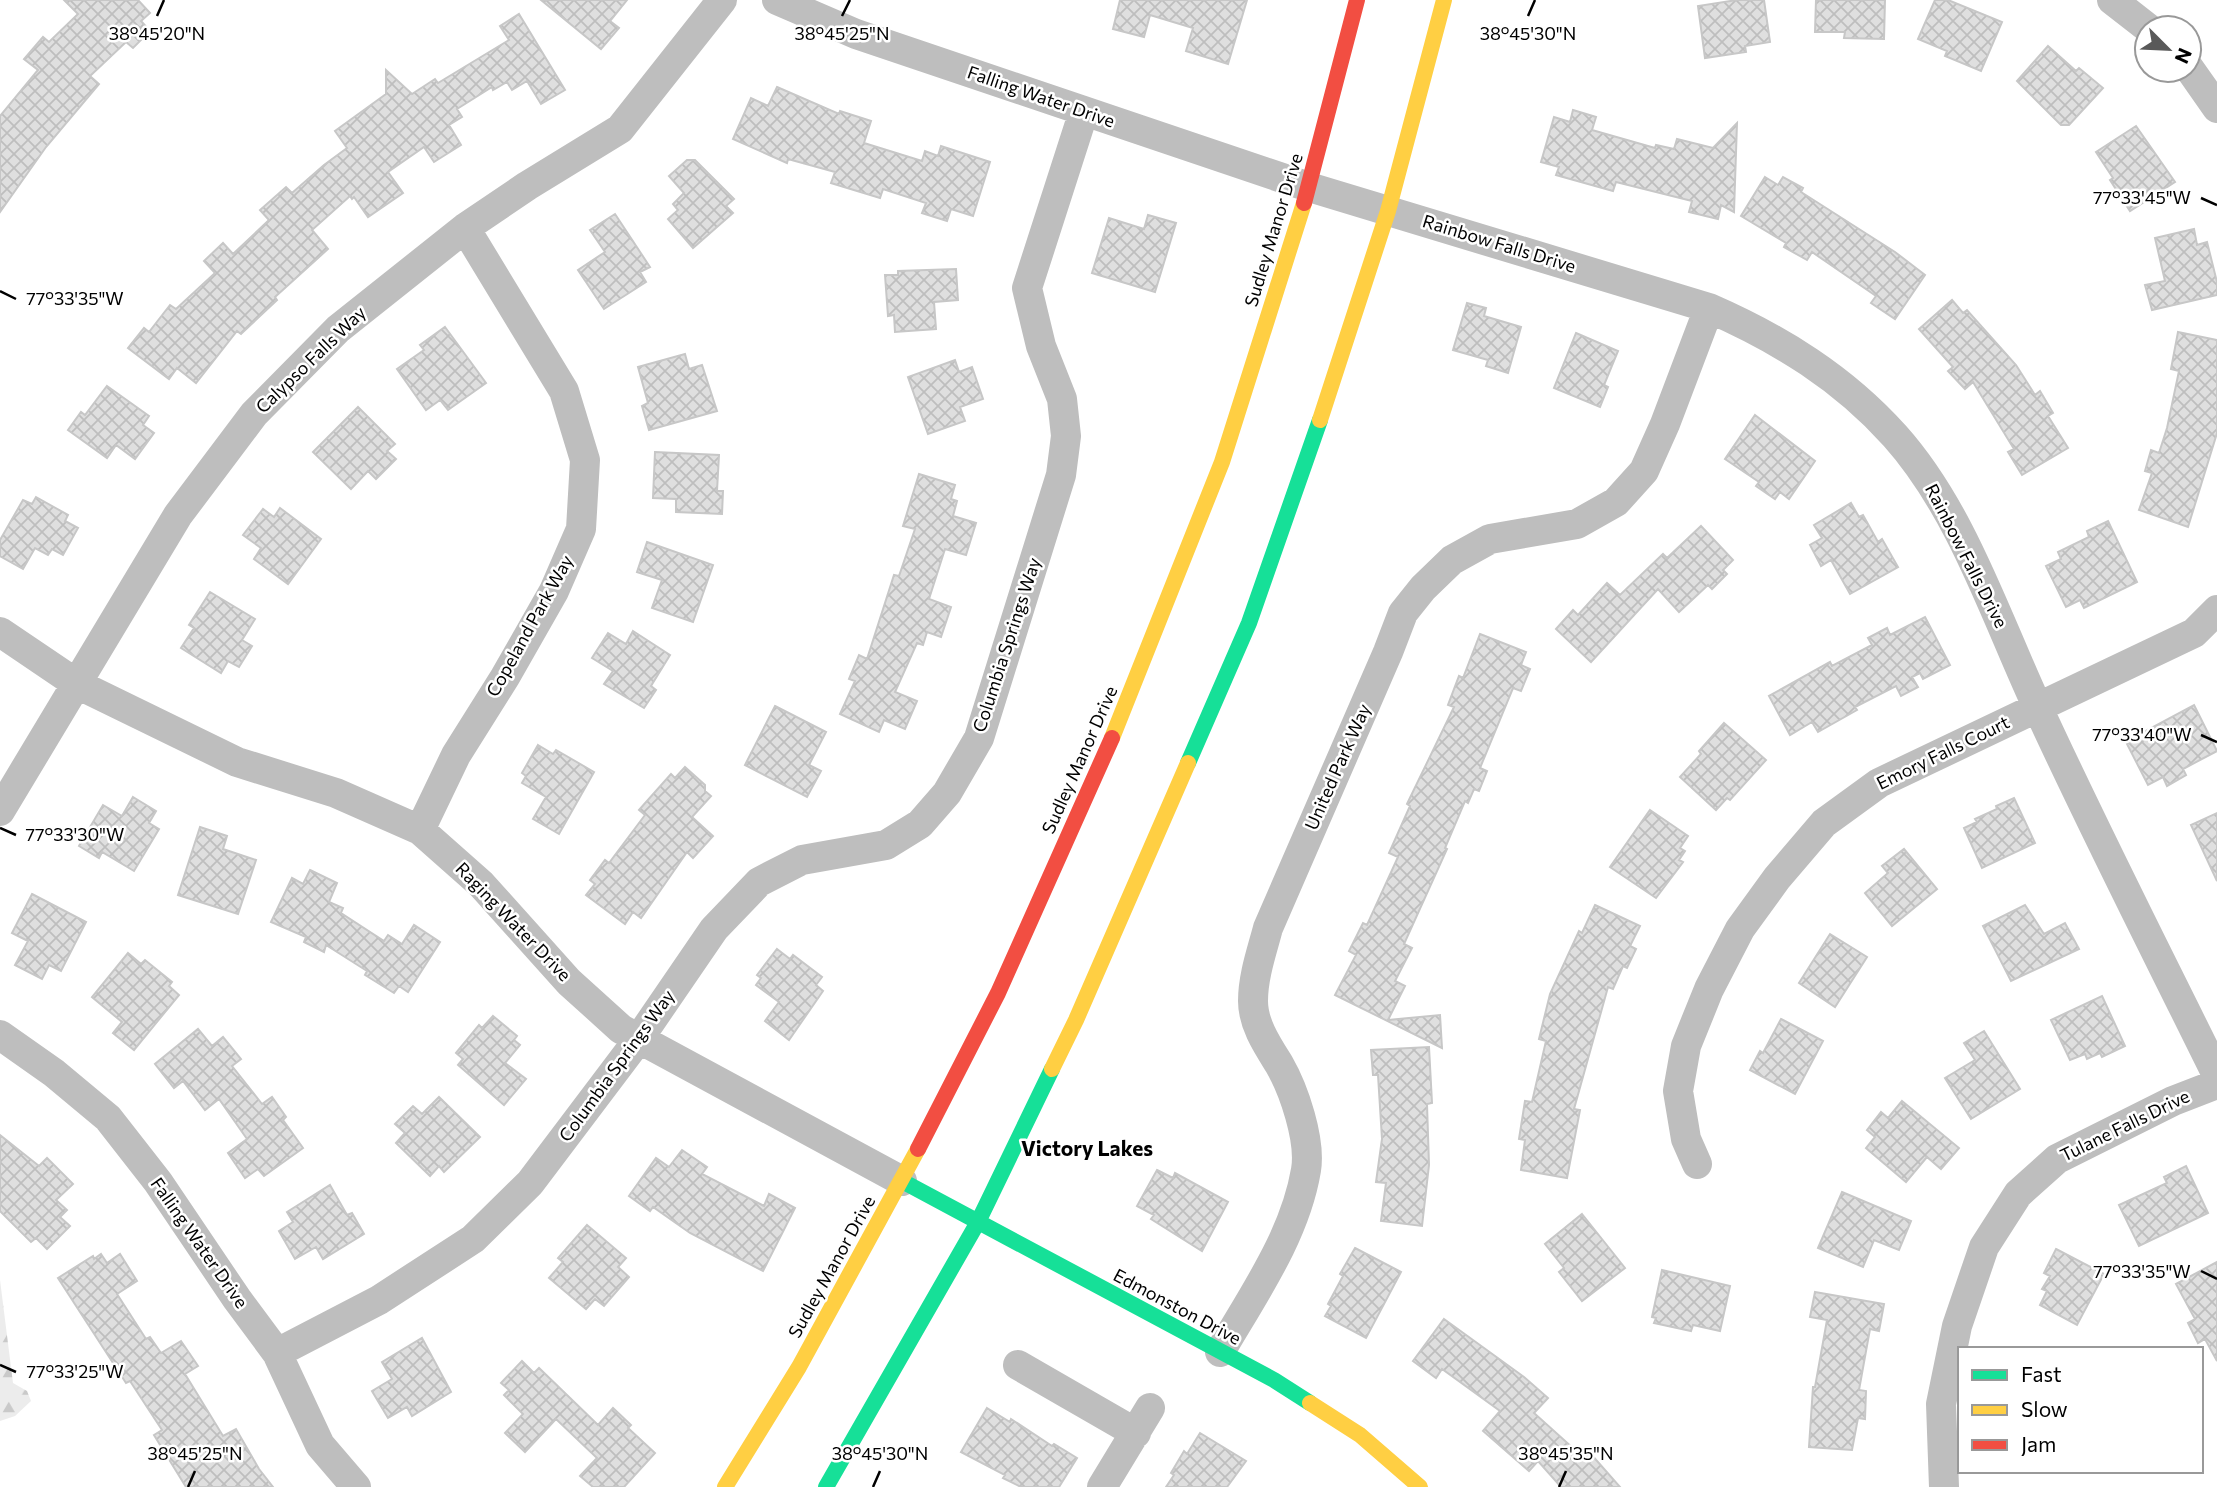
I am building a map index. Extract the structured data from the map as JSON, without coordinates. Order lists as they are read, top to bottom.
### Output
{
  "streets": {
    "main road": ["Sudley Manor Drive", "Edmonston Drive"],
    "street": [
      "Falling Water Drive",
      "Rainbow Falls Drive",
      "Calypso Falls Way",
      "Copeland Park Way",
      "Columbia Springs Way",
      "Emory Falls Court",
      "United Park Way",
      "Raging Water Drive",
      "Tulane Falls Drive"
    ]
  },
  "crossings": [
    ["Falling Water Drive", "Sudley Manor Drive"],
    ["Falling Water Drive", "Rainbow Falls Drive"],
    ["Falling Water Drive", "Columbia Springs Way"],
    ["Sudley Manor Drive", "Rainbow Falls Drive"],
    ["Sudley Manor Drive", "Raging Water Drive"],
    ["Sudley Manor Drive", "Edmonston Drive"],
    ["Rainbow Falls Drive", "Emory Falls Court"],
    ["Rainbow Falls Drive", "United Park Way"],
    ["Calypso Falls Way", "Copeland Park Way"],
    ["Calypso Falls Way", "Raging Water Drive"],
    ["Copeland Park Way", "Raging Water Drive"],
    ["Columbia Springs Way", "Raging Water Drive"],
    ["United Park Way", "Edmonston Drive"],
    ["Raging Water Drive", "Edmonston Drive"]
  ],
  "districts": ["Victory Lakes"],
  "legend": ["Fast", "Slow", "Jam"],
  "north": "bottom right",
  "coordinates": [
    "38°45'20\"N",
    "38°45'25\"N",
    "38°45'30\"N",
    "77°33'45\"W",
    "77°33'35\"W",
    "77°33'40\"W",
    "77°33'30\"W",
    "77°33'25\"W",
    "38°45'35\"N"
  ]
}
